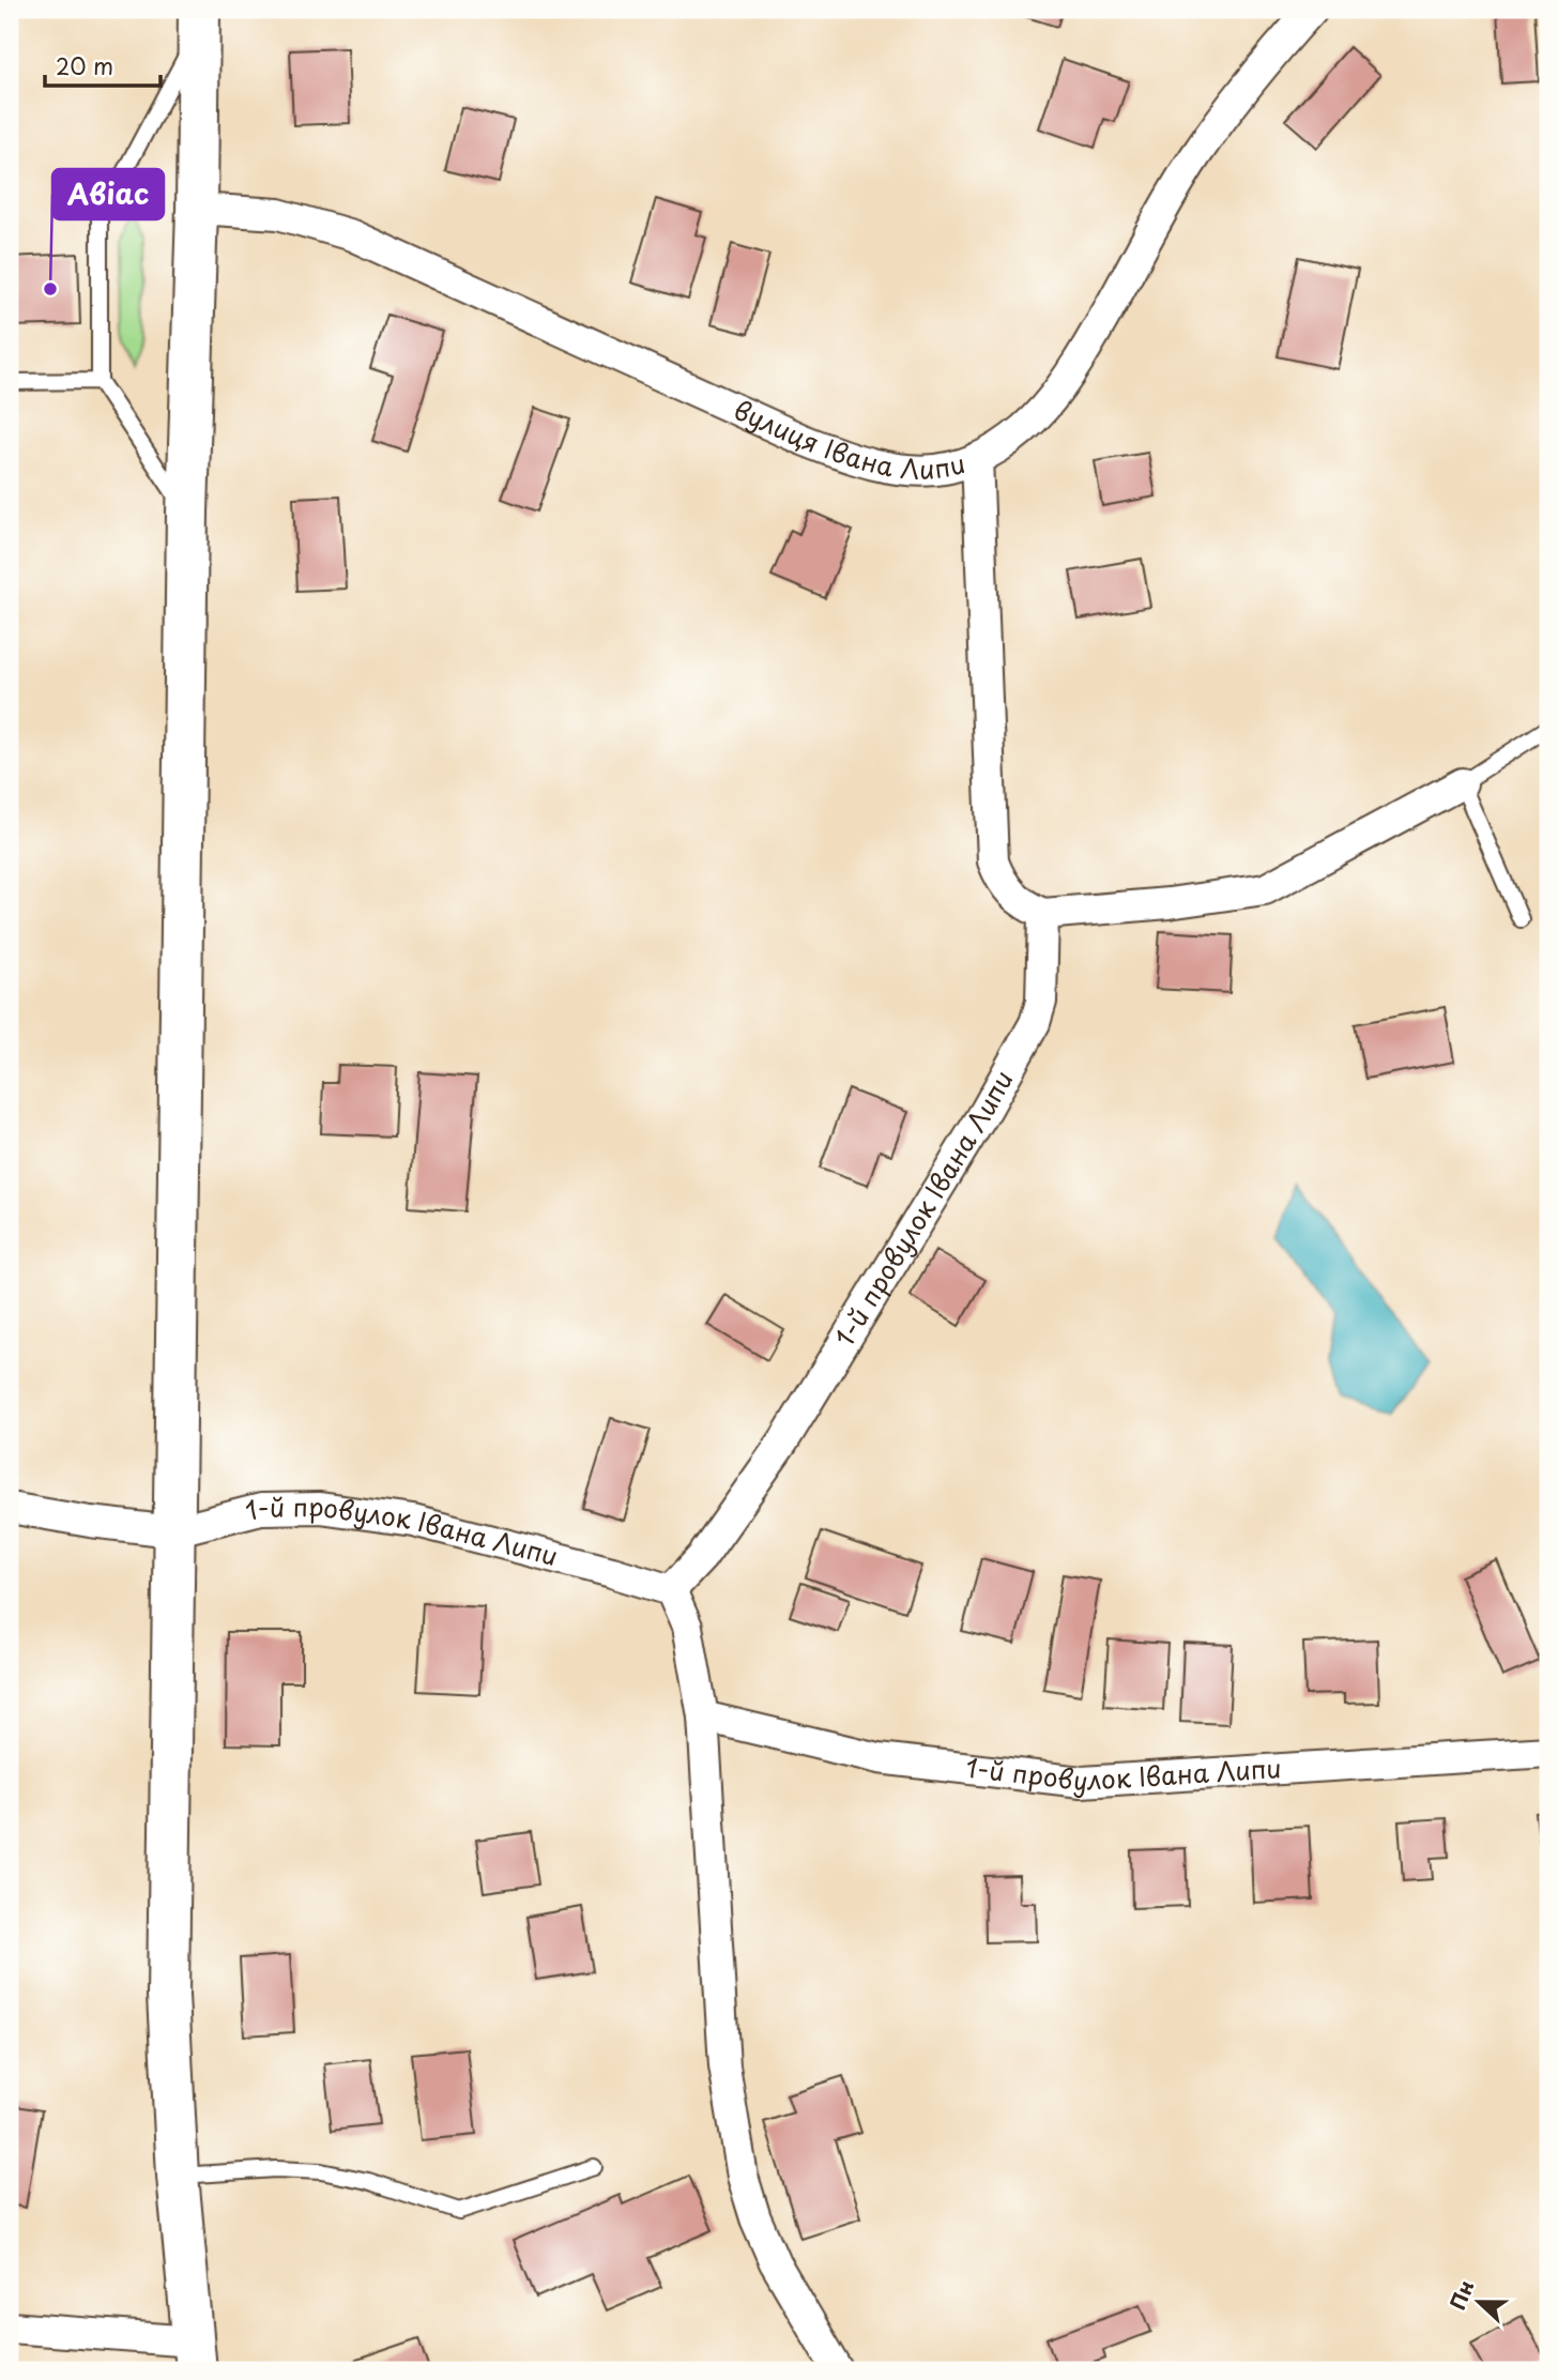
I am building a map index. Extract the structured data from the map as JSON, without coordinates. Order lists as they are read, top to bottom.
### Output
{
  "streets": {
    "street": ["вулиця Івана Липи", "1-й провулок Івана Липи"]
  },
  "places": ["Авіас"],
  "scale_bar": "20 m",
  "north": "left"
}
